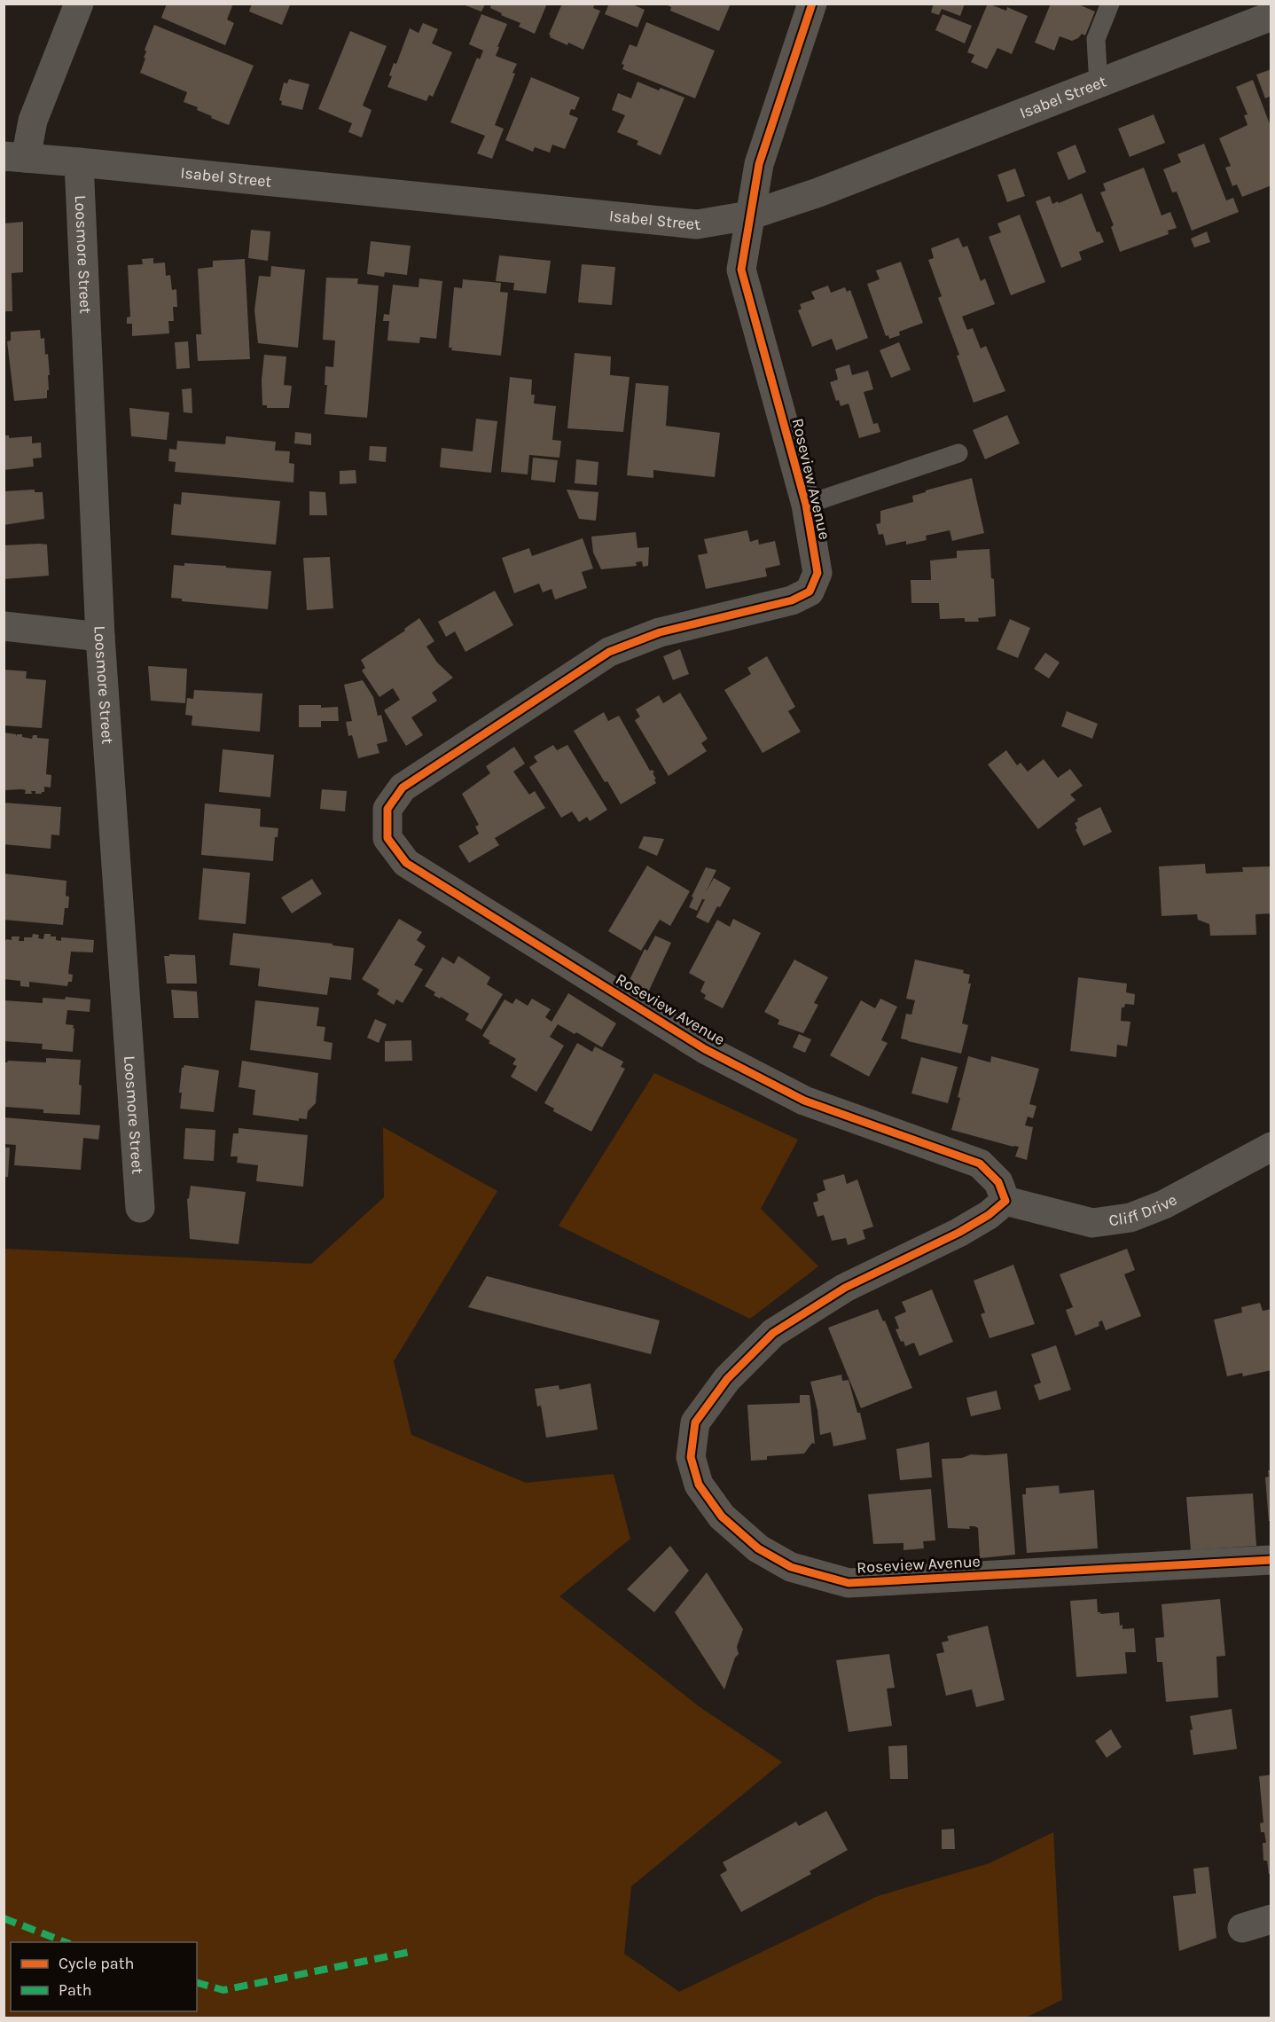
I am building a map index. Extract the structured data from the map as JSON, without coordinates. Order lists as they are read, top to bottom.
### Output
{
  "streets": {
    "street": [
      "Isabel Street",
      "Loosmore Street",
      "Roseview Avenue",
      "Cliff Drive"
    ]
  },
  "crossings": [
    ["Isabel Street", "Loosmore Street"],
    ["Isabel Street", "Roseview Avenue"],
    ["Roseview Avenue", "Cliff Drive"]
  ],
  "legend": ["Cycle path", "Path"]
}
